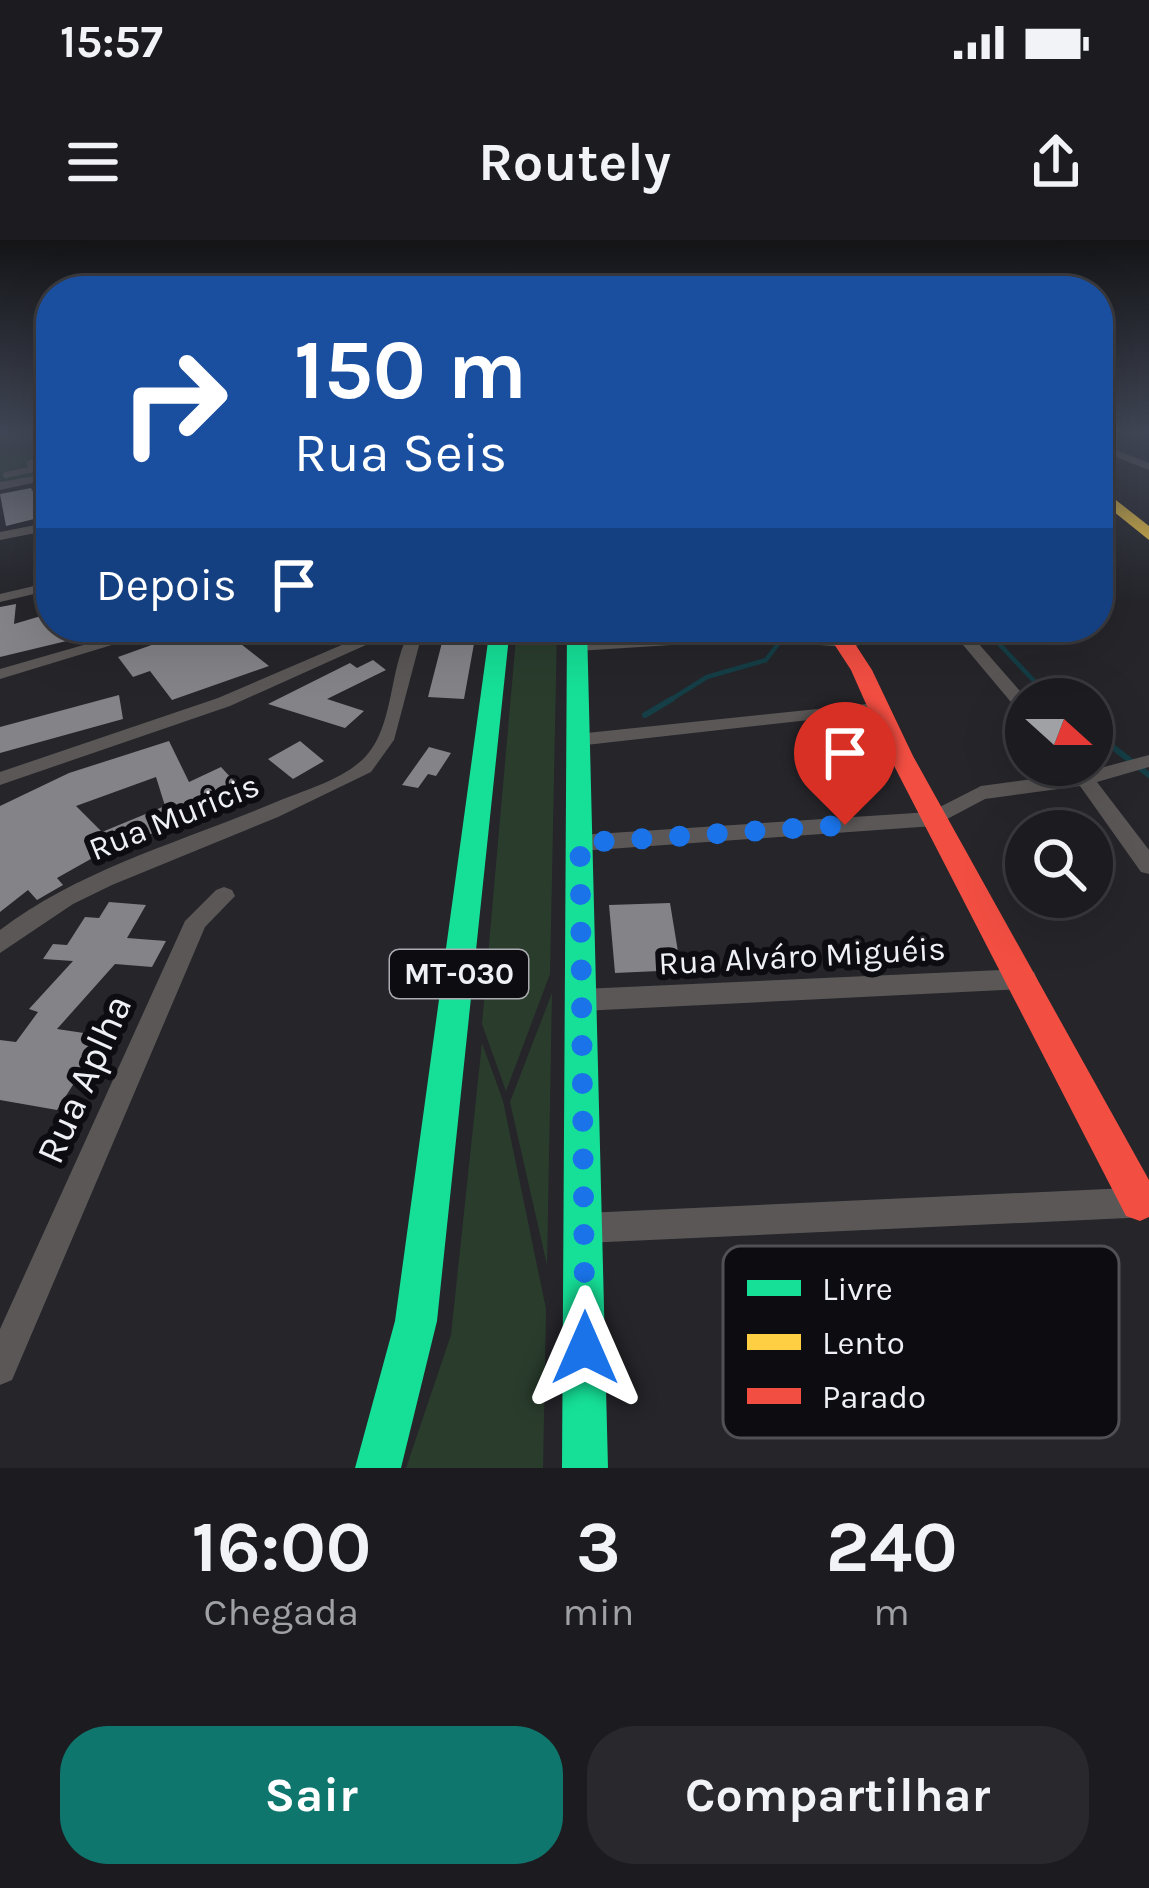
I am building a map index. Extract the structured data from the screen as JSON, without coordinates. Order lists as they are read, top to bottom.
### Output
{
  "streets": {
    "main road": ["MT-030"],
    "street": ["Rua Muricis", "Rua Alváro Miguéis", "Rua Aplha"]
  },
  "legend": ["Livre", "Lento", "Parado"],
  "north": "right",
  "page": {
    "status": "15:57",
    "header": "Routely",
    "turn": ["150 m", "Rua Seis"],
    "then": "Depois",
    "eta": [
      "16:00",
      "Chegada",
      "3",
      "min",
      "240",
      "m"
    ],
    "buttons": ["Sair", "Compartilhar"]
  }
}
